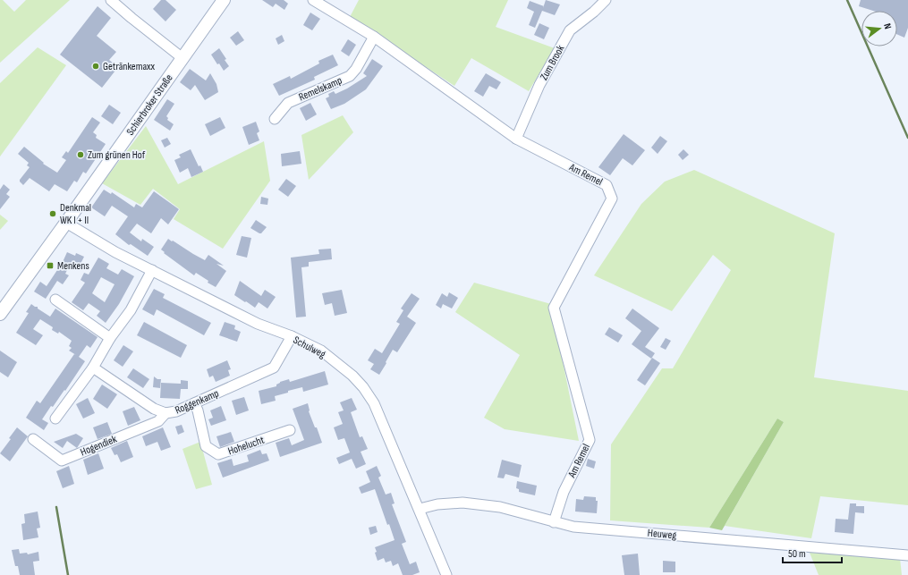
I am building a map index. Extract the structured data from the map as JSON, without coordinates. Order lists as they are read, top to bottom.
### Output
{
  "streets": {
    "main road": ["Schierbroker Straße"],
    "street": [
      "Zum Brook",
      "Remelskamp",
      "Am Remel",
      "Schulweg",
      "Roggenkamp",
      "Hogendiek",
      "Hohelucht",
      "Heuweg"
    ]
  },
  "crossings": [
    ["Zum Brook", "Am Remel"],
    ["Remelskamp", "Am Remel"],
    ["Schierbroker Straße", "Schulweg"],
    ["Am Remel", "Heuweg"],
    ["Schulweg", "Roggenkamp"],
    ["Schulweg", "Heuweg"],
    ["Roggenkamp", "Hogendiek"],
    ["Roggenkamp", "Hohelucht"]
  ],
  "places": {
    "other": ["Getränkemaxx", "Zum grünen Hof", "Denkmal WK I + II"],
    "transit": ["Menkens"]
  },
  "scale_bar": "50 m",
  "north": "right"
}
